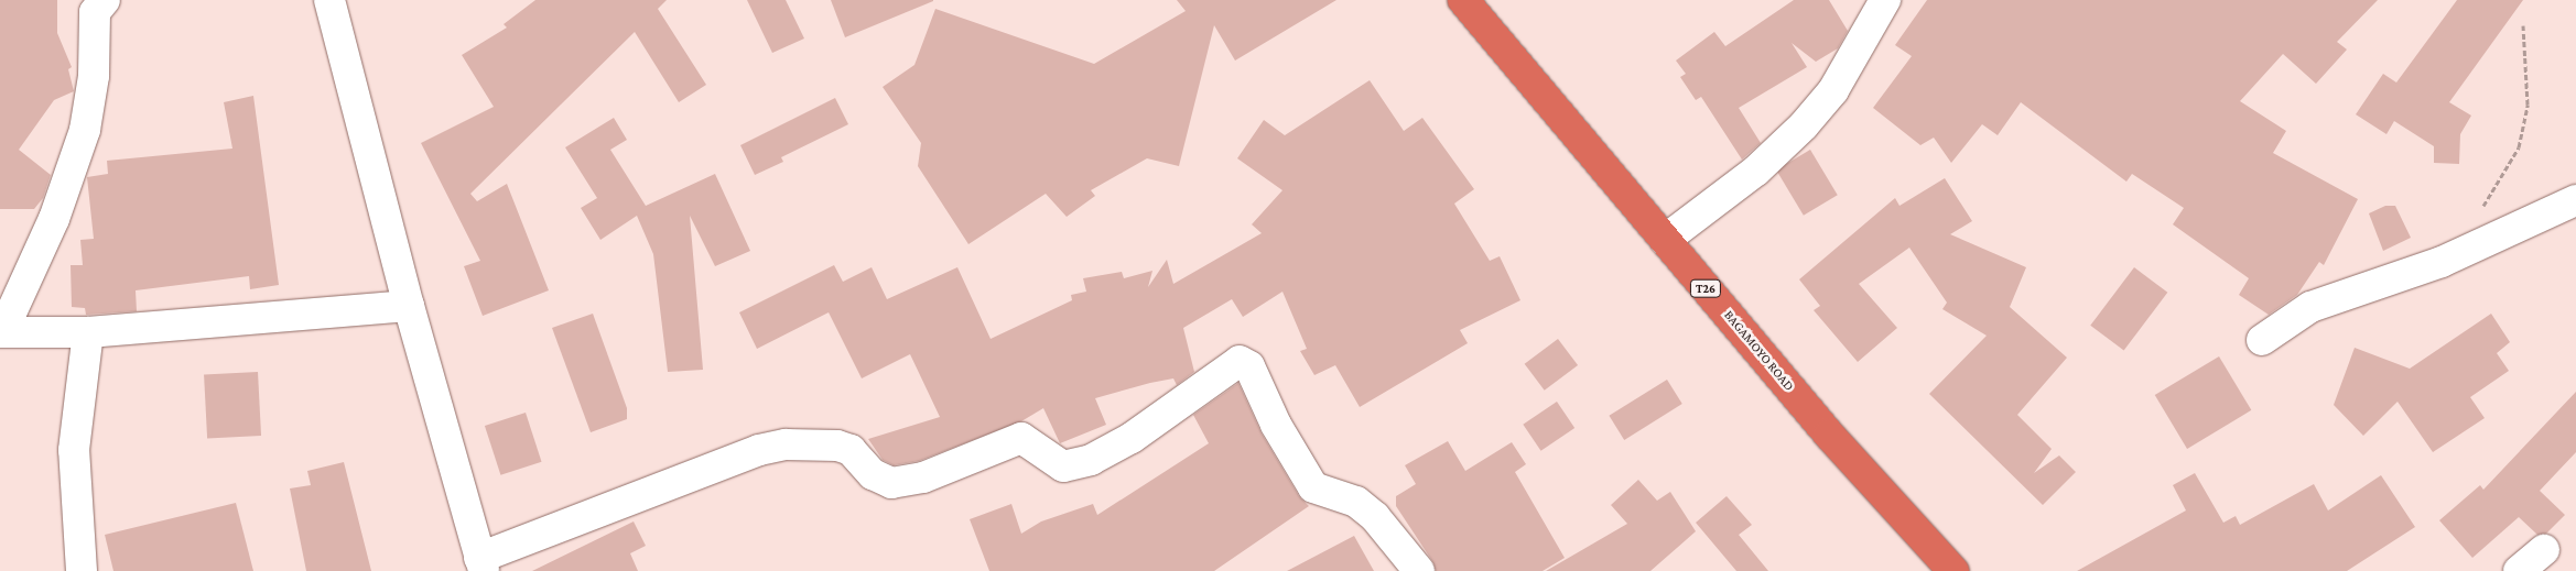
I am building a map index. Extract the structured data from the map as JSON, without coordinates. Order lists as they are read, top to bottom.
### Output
{
  "streets": {
    "highway": ["T26", "BAGAMOYO ROAD"]
  }
}
